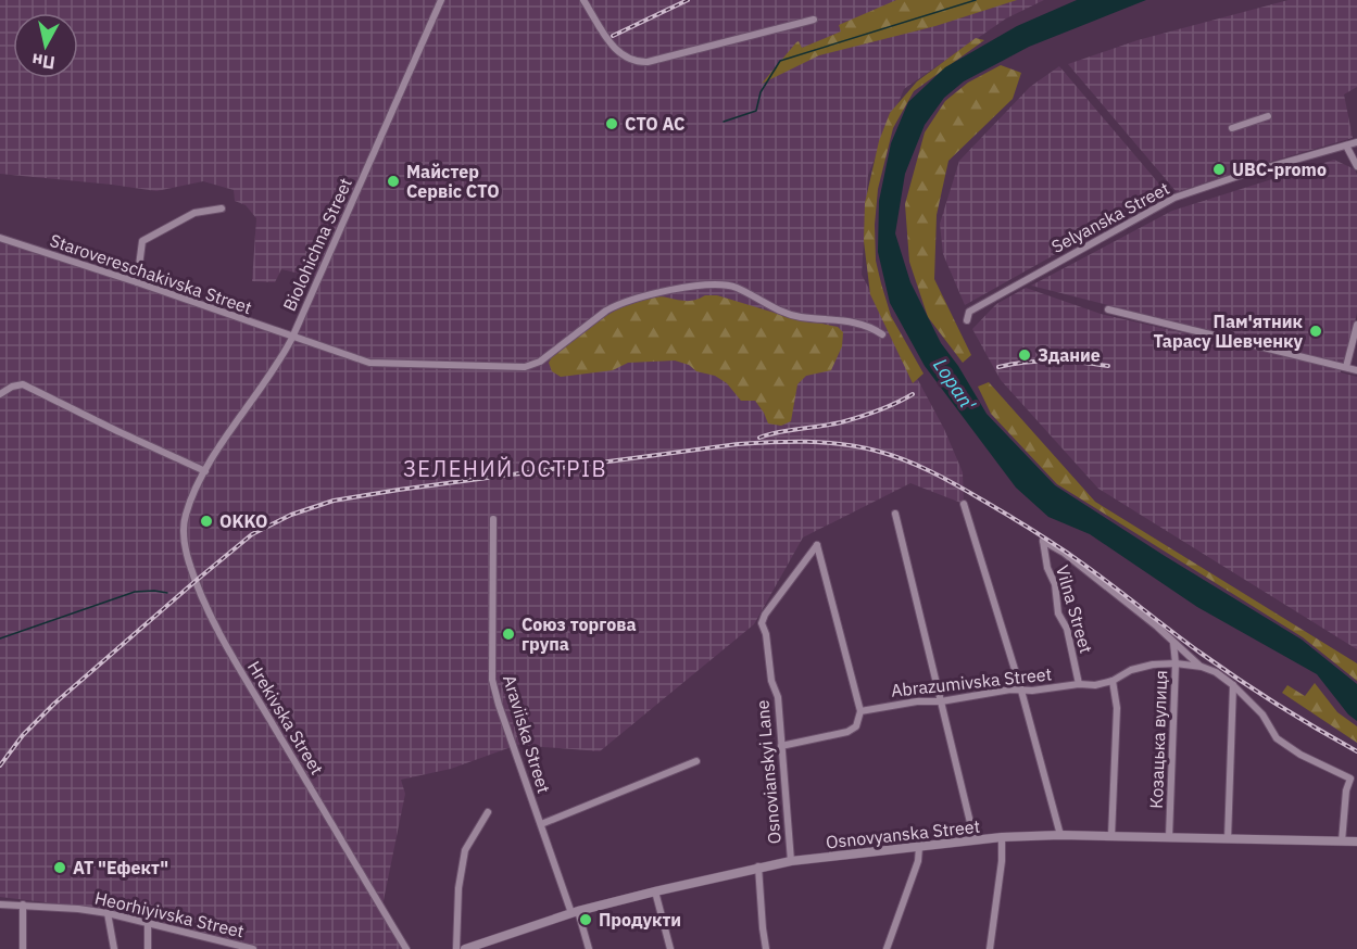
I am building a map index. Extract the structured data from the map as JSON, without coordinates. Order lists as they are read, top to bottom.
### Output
{
  "streets": {
    "street": [
      "Selyanska Street",
      "Biolohichna Street",
      "Starovereschakivska Street",
      "Vilna Street",
      "Abrazumivska Street",
      "Hrekivska Street",
      "Araviiska Street",
      "Козацька вулиця",
      "Osnovianskyi Lane",
      "Osnovyanska Street",
      "Heorhiyivska Street"
    ]
  },
  "crossings": [
    ["Biolohichna Street", "Starovereschakivska Street"],
    ["Biolohichna Street", "Hrekivska Street"],
    ["Vilna Street", "Abrazumivska Street"],
    ["Vilna Street", "Козацька вулиця"],
    ["Abrazumivska Street", "Козацька вулиця"],
    ["Abrazumivska Street", "Osnovianskyi Lane"],
    ["Araviiska Street", "Osnovyanska Street"],
    ["Козацька вулиця", "Osnovyanska Street"],
    ["Osnovianskyi Lane", "Osnovyanska Street"]
  ],
  "districts": ["ЗЕЛЕНИЙ ОСТРІВ"],
  "water": ["Lopan'"],
  "places": [
    "СТО АС",
    "UBC-promo",
    "Майстер Сервіс СТО",
    "Пам'ятник Тарасу Шевченку",
    "Здание",
    "OKKO",
    "Союз торгова група",
    "АТ \"Ефект\"",
    "Продукти"
  ],
  "north": "bottom"
}
